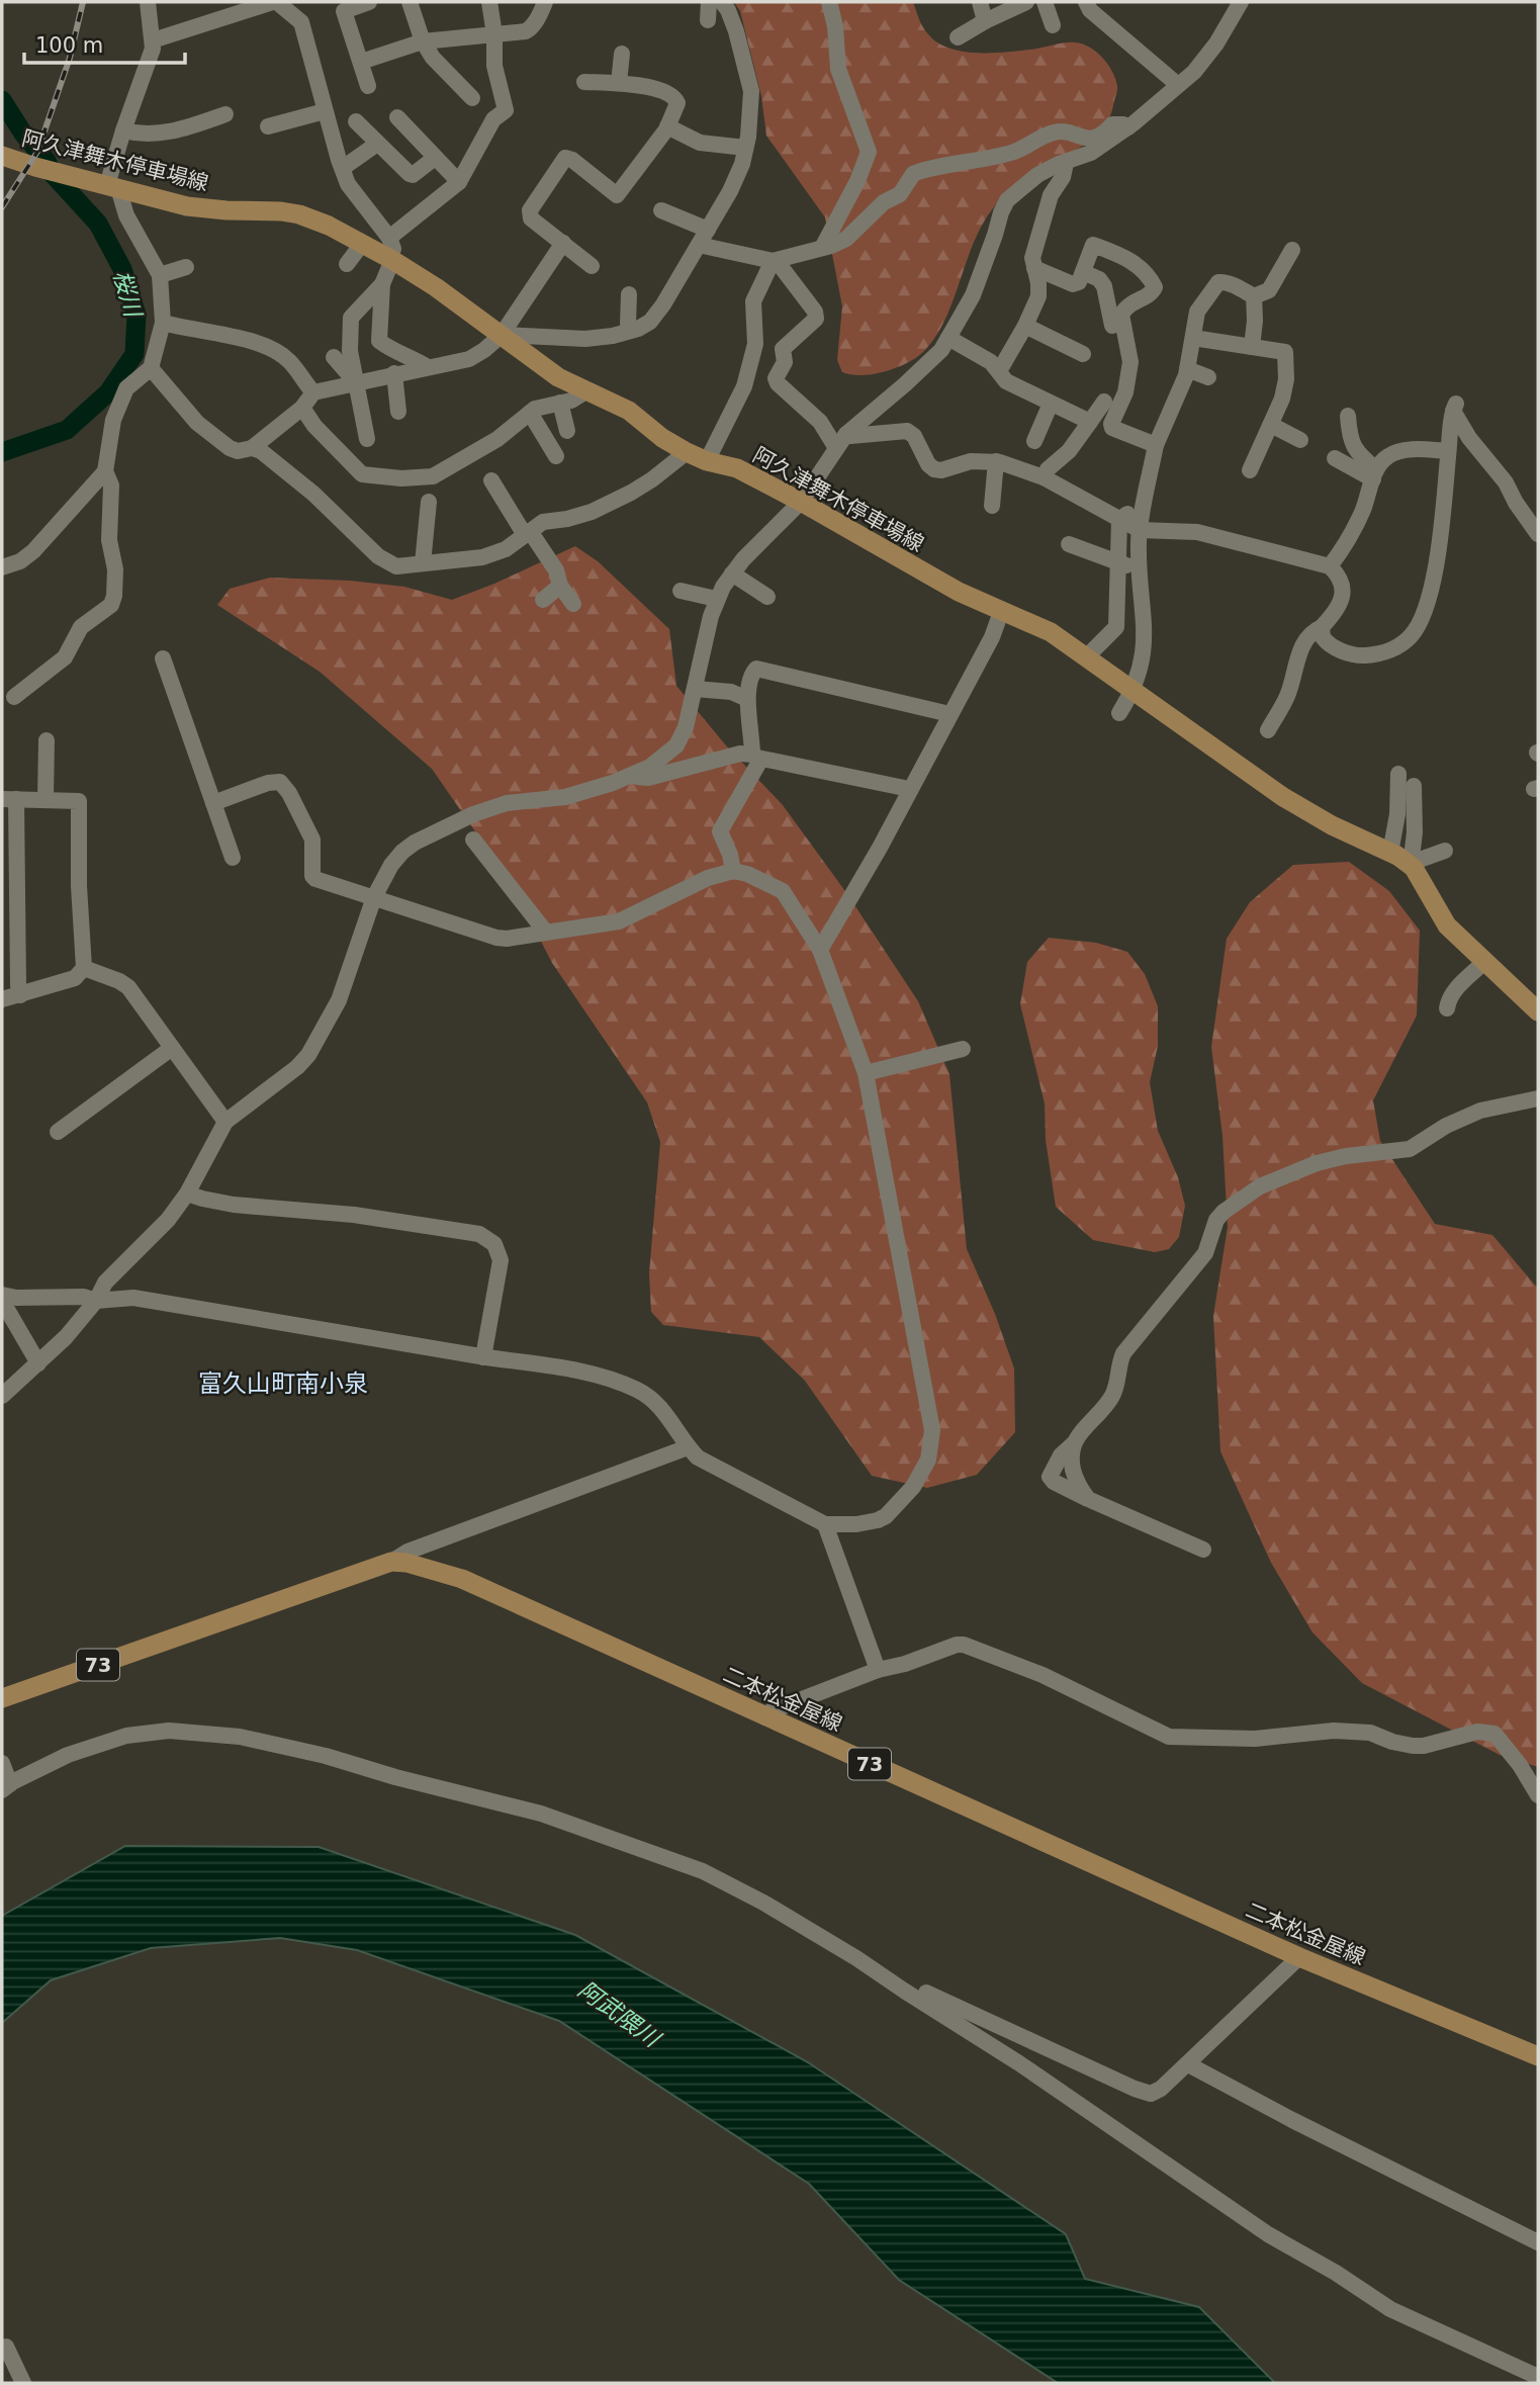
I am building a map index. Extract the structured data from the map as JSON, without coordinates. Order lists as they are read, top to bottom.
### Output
{
  "streets": {
    "main road": ["阿久津舞木停車場線", "73", "二本松金屋線"]
  },
  "districts": ["富久山町南小泉"],
  "water": ["桜川", "阿武隈川"],
  "scale_bar": "100 m"
}
